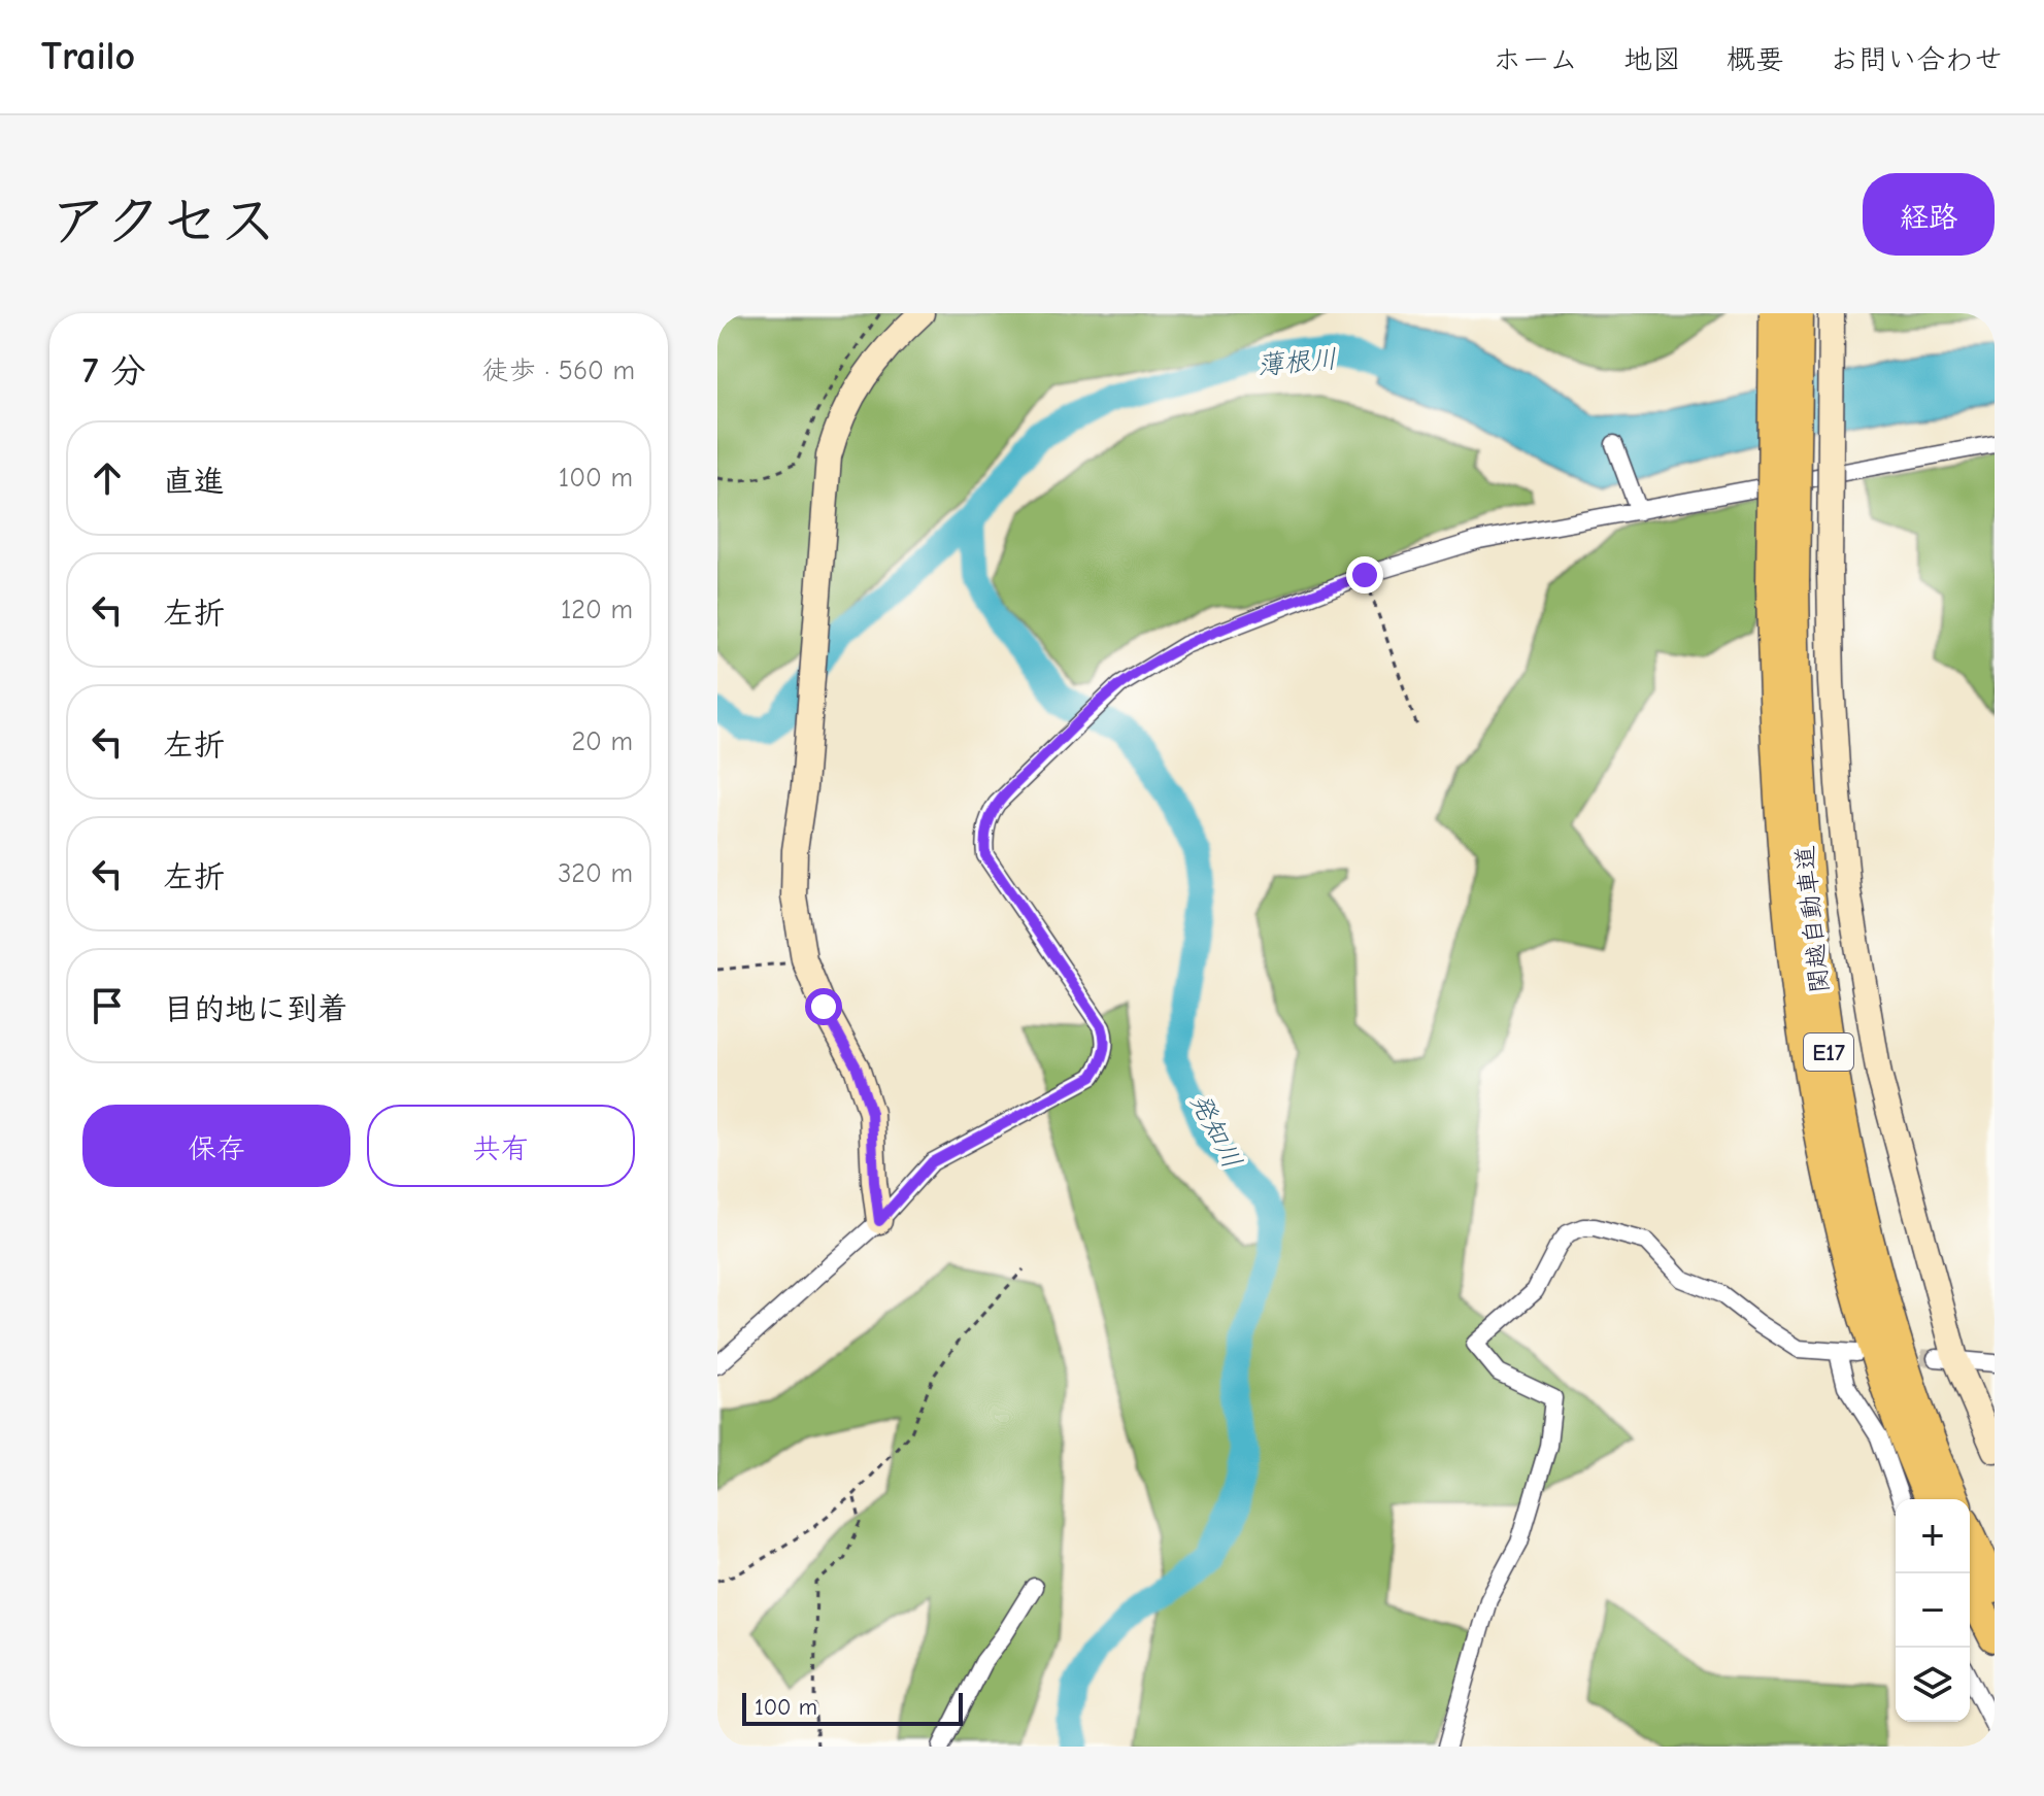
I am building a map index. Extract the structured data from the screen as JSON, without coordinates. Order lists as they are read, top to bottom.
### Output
{
  "streets": {
    "highway": ["関越自動車道", "E17"]
  },
  "water": ["薄根川", "発知川"],
  "scale_bar": "100 m",
  "page": {
    "header": "Trailo",
    "nav": [
      "ホーム",
      "地図",
      "概要",
      "お問い合わせ"
    ],
    "title": "アクセス",
    "buttons": [
      "経路",
      ["保存", "共有"]
    ],
    "heading": ["7 分", "徒歩 · 560 m"],
    "list": [
      ["直進", "100 m"],
      ["左折", "120 m"],
      ["左折", "20 m"],
      ["左折", "320 m"],
      "目的地に到着"
    ],
    "map_buttons": ["+", "−"],
    "scale": "100 m"
  }
}
